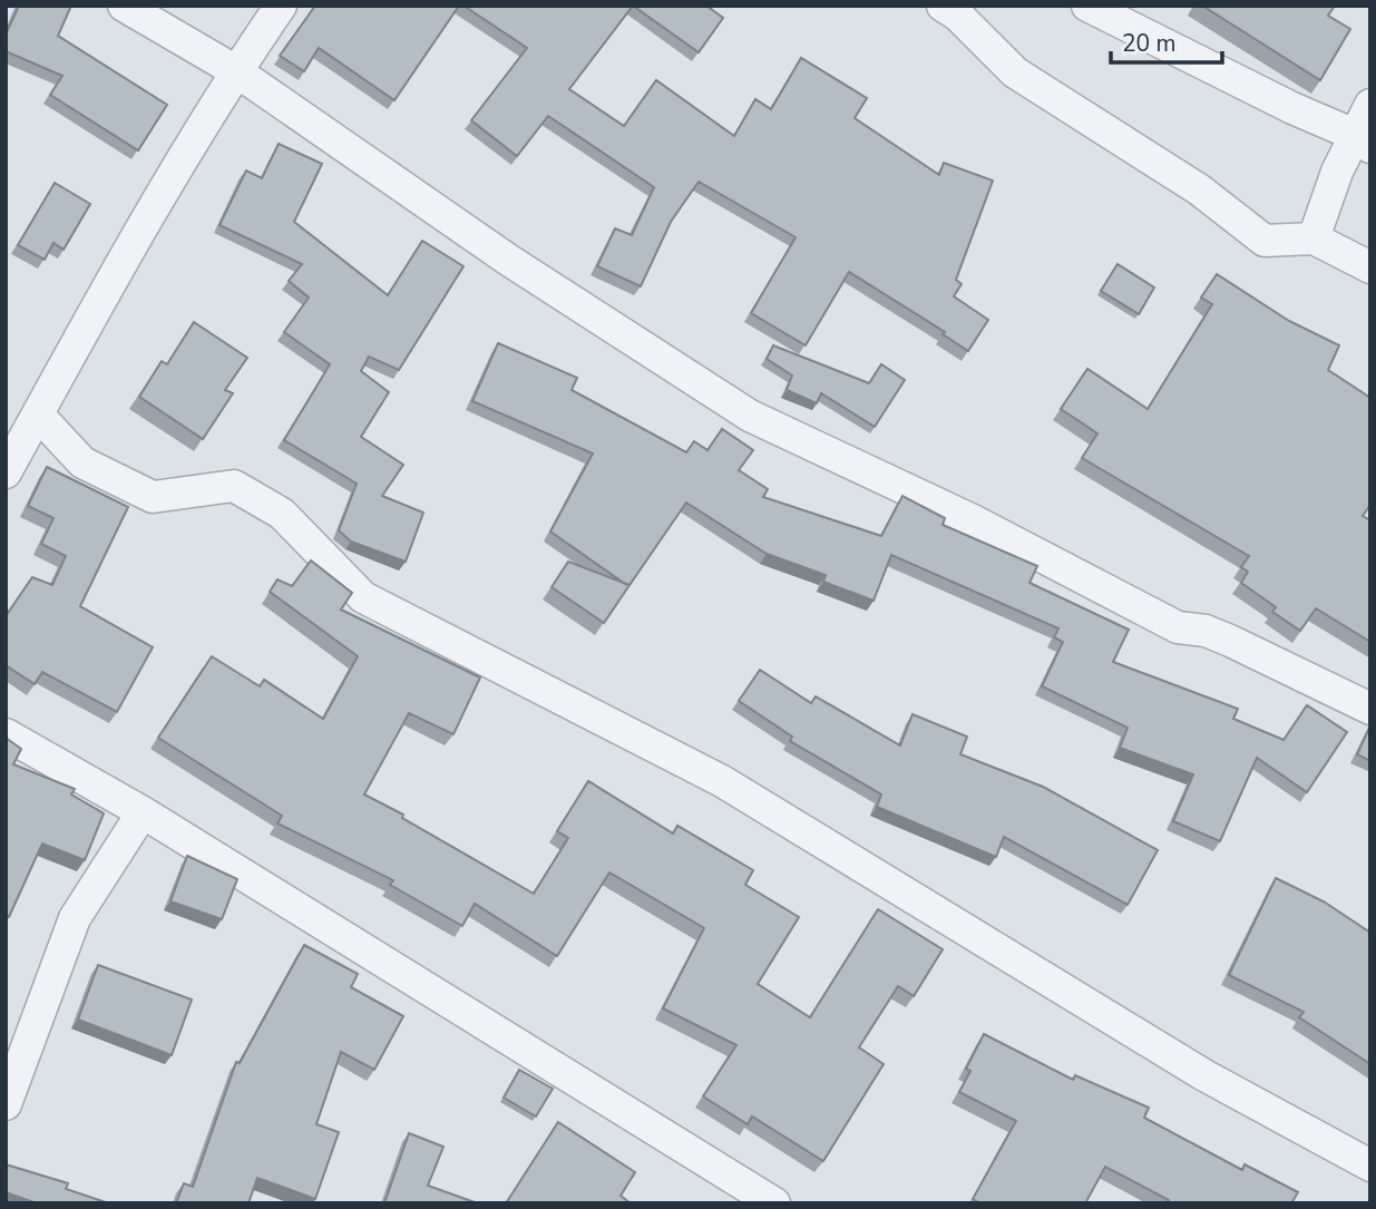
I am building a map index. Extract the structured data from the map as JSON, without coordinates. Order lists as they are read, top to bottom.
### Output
{
  "scale_bar": "20 m"
}
